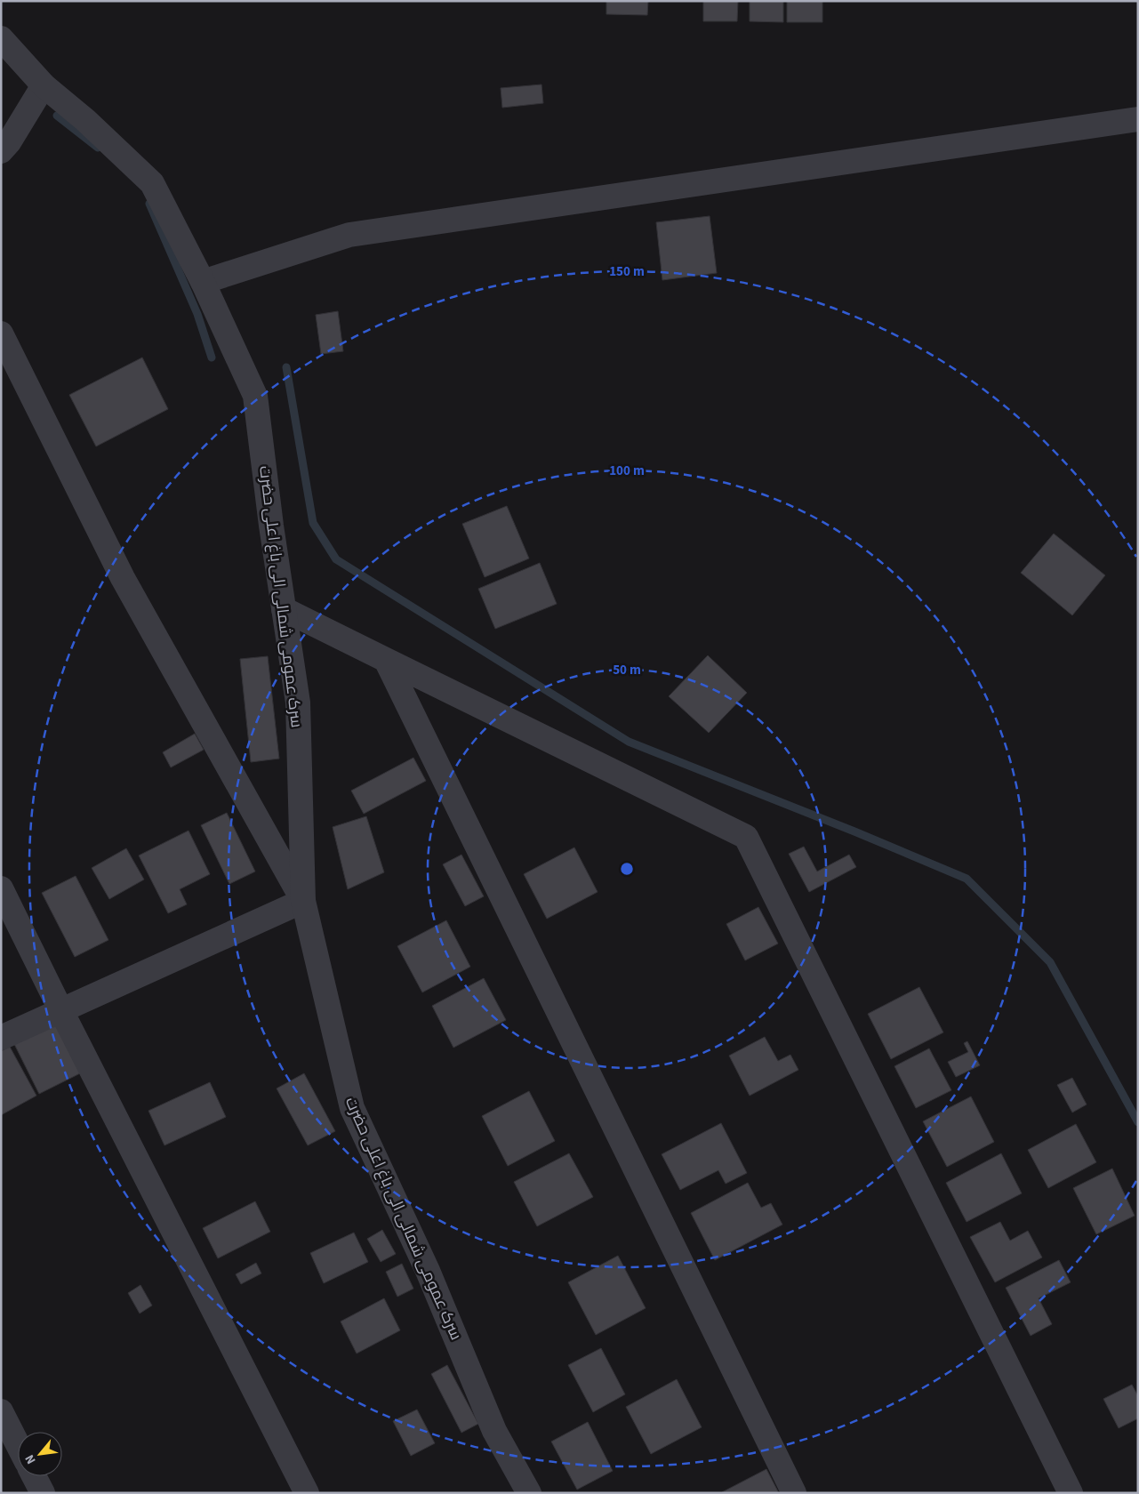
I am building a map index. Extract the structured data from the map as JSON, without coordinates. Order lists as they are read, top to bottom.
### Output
{
  "streets": {
    "street": ["سرک عمومی شمالی الی باغ اعلی حضرت"]
  },
  "north": "bottom left",
  "rings": ["150 m", "100 m", "50 m"]
}
